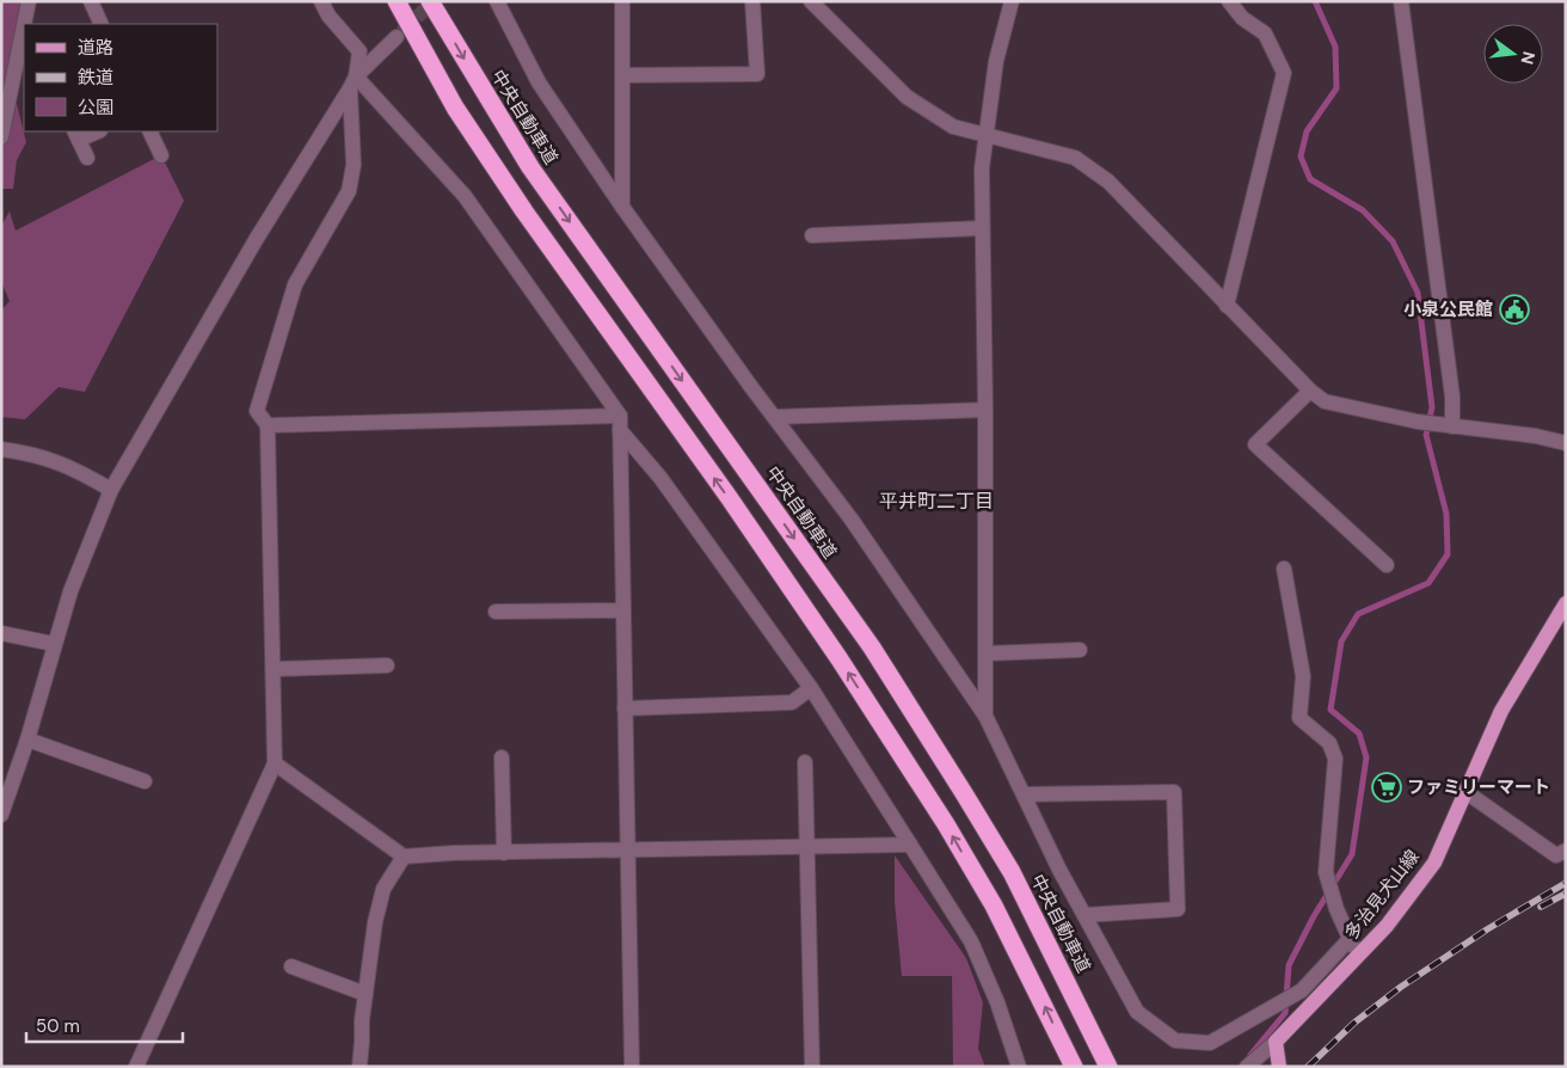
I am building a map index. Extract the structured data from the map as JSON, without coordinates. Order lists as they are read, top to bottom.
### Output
{
  "streets": {
    "highway": ["中央自動車道"],
    "main road": ["多治見犬山線"]
  },
  "districts": ["平井町二丁目"],
  "places": {
    "public building": ["小泉公民館"],
    "supermarket": ["ファミリーマート"]
  },
  "legend": ["道路", "鉄道", "公園"],
  "scale_bar": "50 m",
  "north": "right"
}
